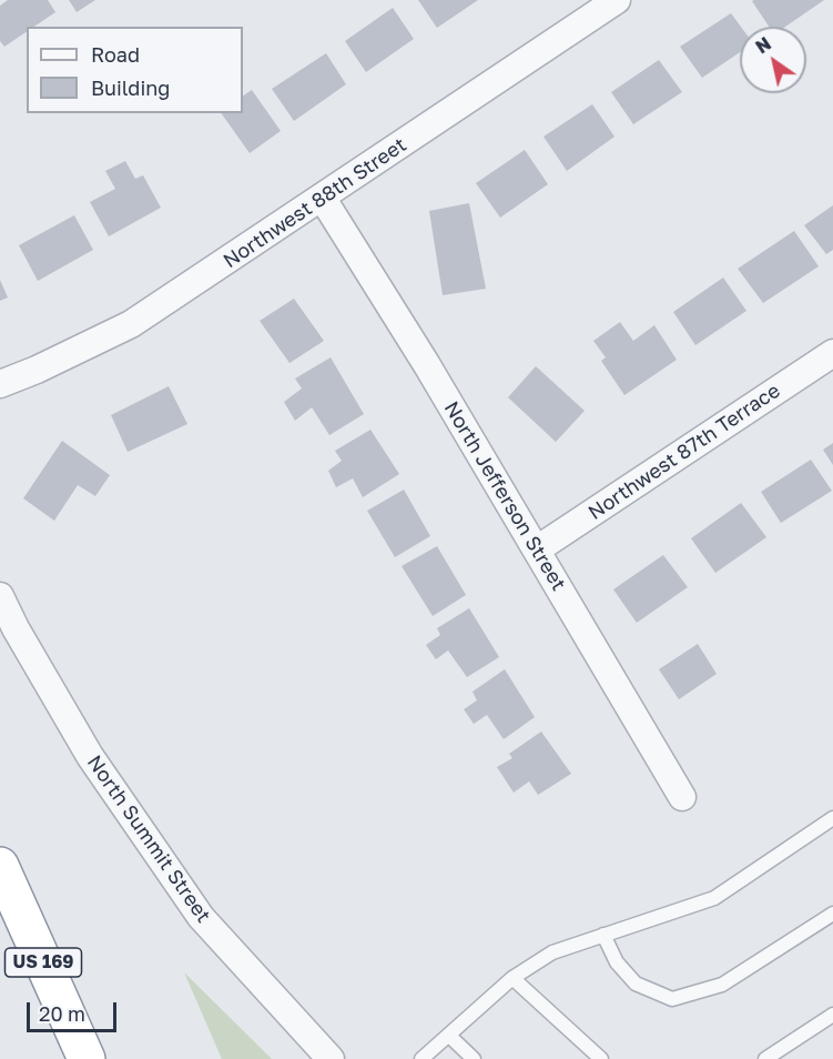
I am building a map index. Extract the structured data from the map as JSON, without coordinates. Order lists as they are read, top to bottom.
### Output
{
  "streets": {
    "highway": ["US 169"],
    "street": [
      "Northwest 88th Street",
      "Northwest 87th Terrace",
      "North Jefferson Street",
      "North Summit Street"
    ]
  },
  "crossings": [
    ["Northwest 88th Street", "North Jefferson Street"],
    ["Northwest 87th Terrace", "North Jefferson Street"]
  ],
  "legend": ["Road", "Building"],
  "scale_bar": "20 m",
  "north": "top left"
}
